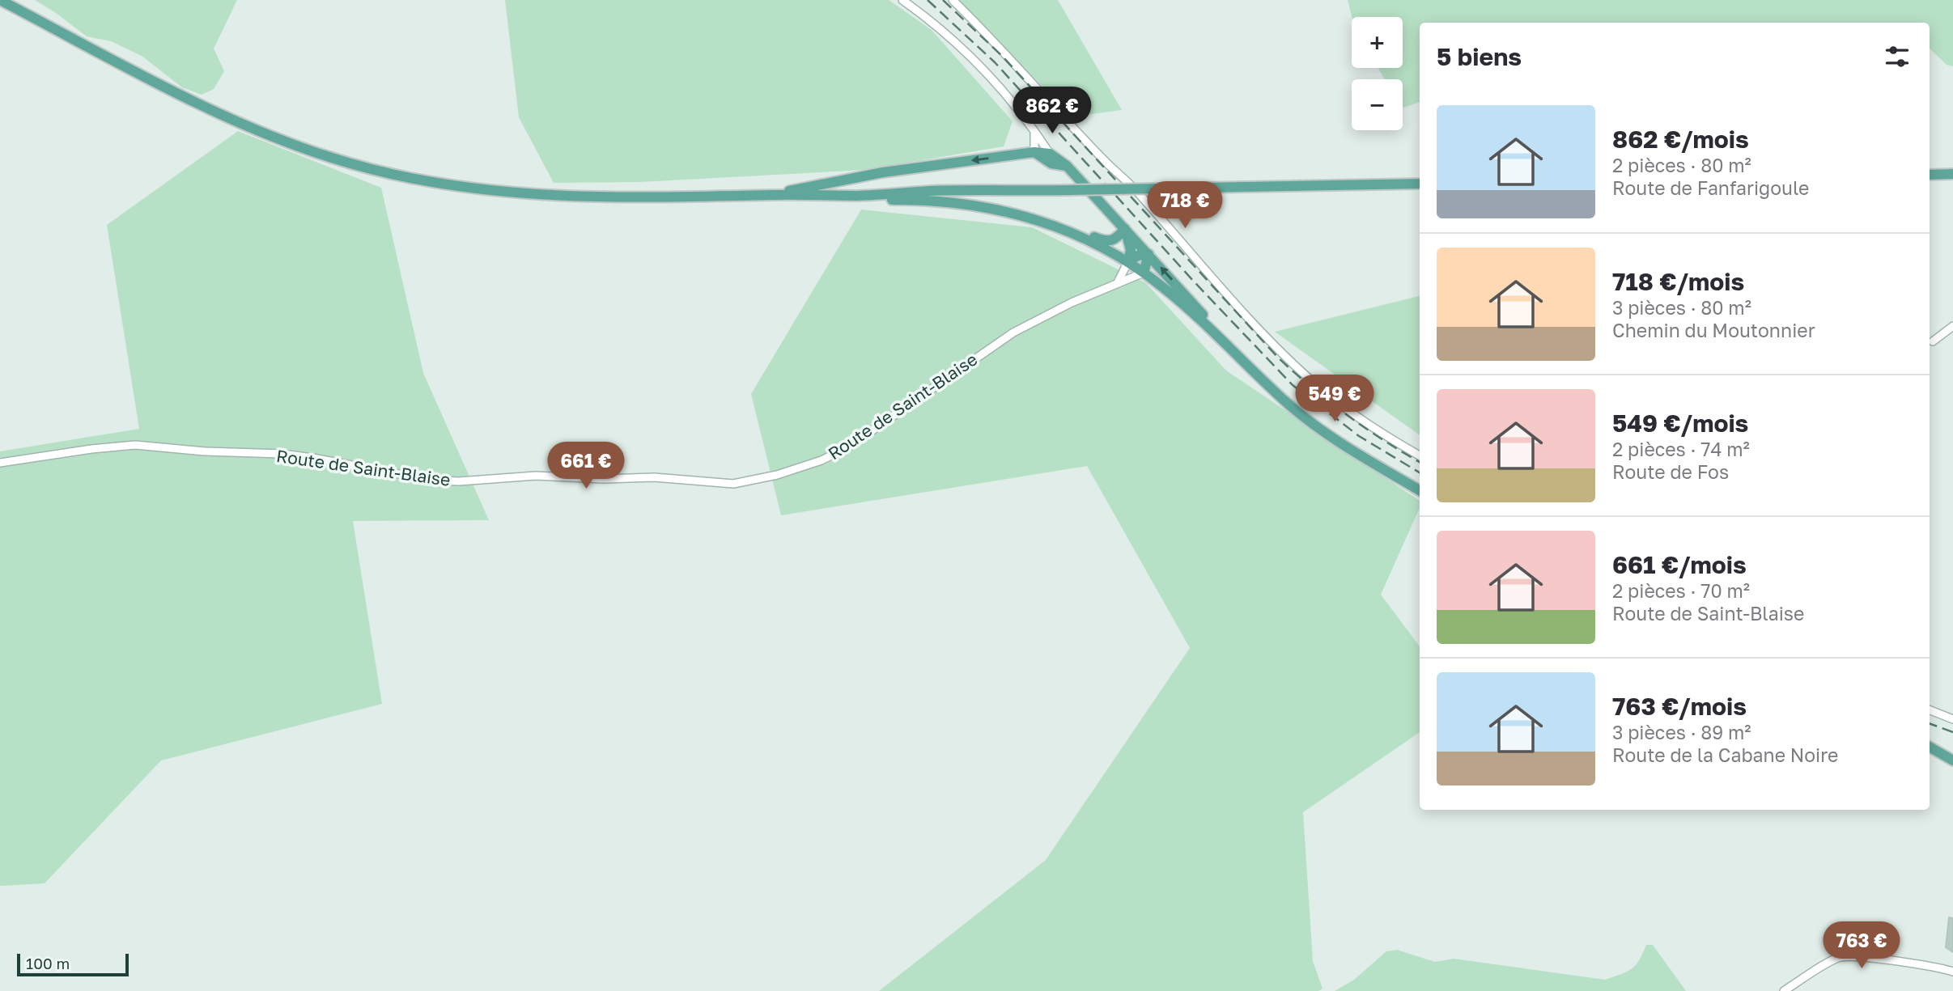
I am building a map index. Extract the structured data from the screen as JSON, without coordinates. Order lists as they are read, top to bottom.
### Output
{
  "streets": {
    "street": ["Route de Saint-Blaise"]
  },
  "scale_bar": "100 m",
  "page": {
    "map_buttons": ["+", "−"],
    "heading": "5 biens",
    "price": [
      "862 €",
      "718 €",
      "549 €",
      "661 €",
      "763 €"
    ],
    "list": [
      {
        "name": "862 €/mois",
        "note": "2 pièces · 80 m² · Route de Fanfarigoule"
      },
      {
        "name": "718 €/mois",
        "note": "3 pièces · 80 m² · Chemin du Moutonnier"
      },
      {
        "name": "549 €/mois",
        "note": "2 pièces · 74 m² · Route de Fos"
      },
      {
        "name": "661 €/mois",
        "note": "2 pièces · 70 m² · Route de Saint-Blaise"
      },
      {
        "name": "763 €/mois",
        "note": "3 pièces · 89 m² · Route de la Cabane Noire"
      }
    ],
    "scale": "100 m"
  }
}
